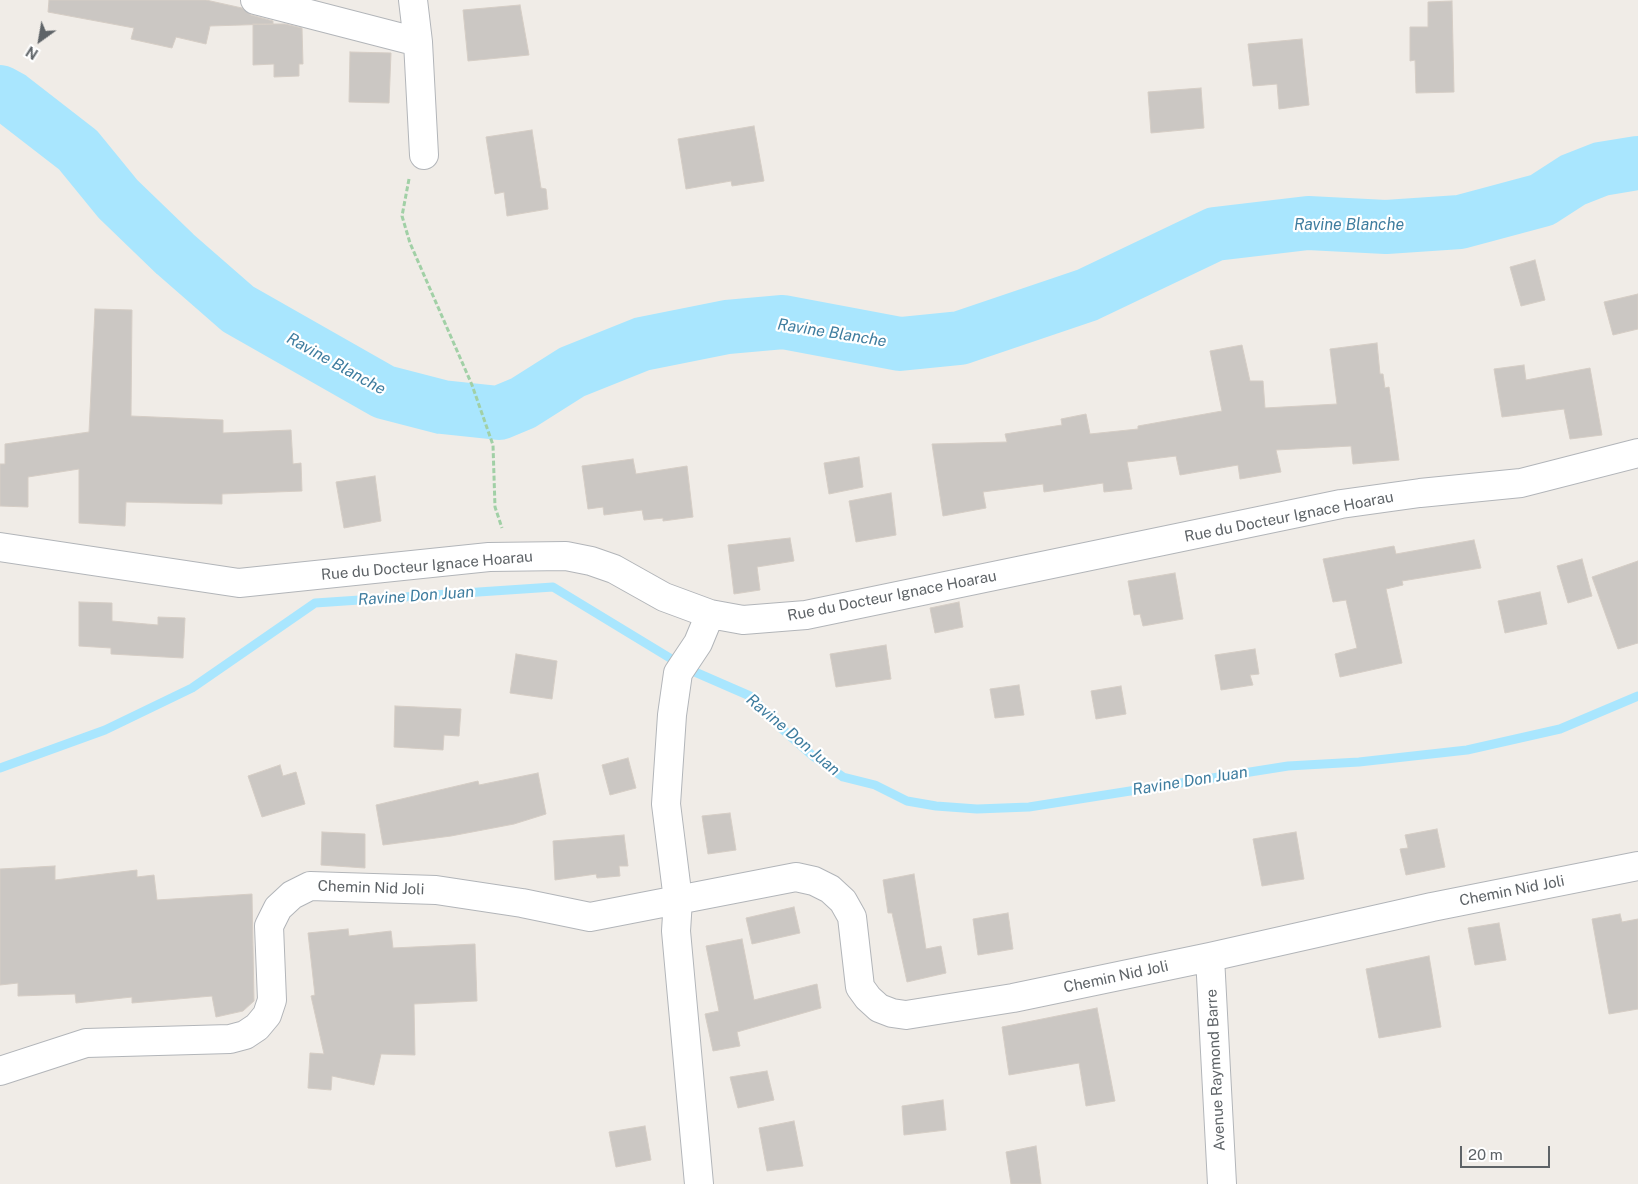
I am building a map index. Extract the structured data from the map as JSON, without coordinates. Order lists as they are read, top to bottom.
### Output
{
  "streets": {
    "street": ["Rue du Docteur Ignace Hoarau", "Chemin Nid Joli", "Avenue Raymond Barre"]
  },
  "crossings": [
    ["Chemin Nid Joli", "Avenue Raymond Barre"]
  ],
  "water": ["Ravine Blanche", "Ravine Don Juan"],
  "scale_bar": "20 m",
  "north": "bottom left"
}
